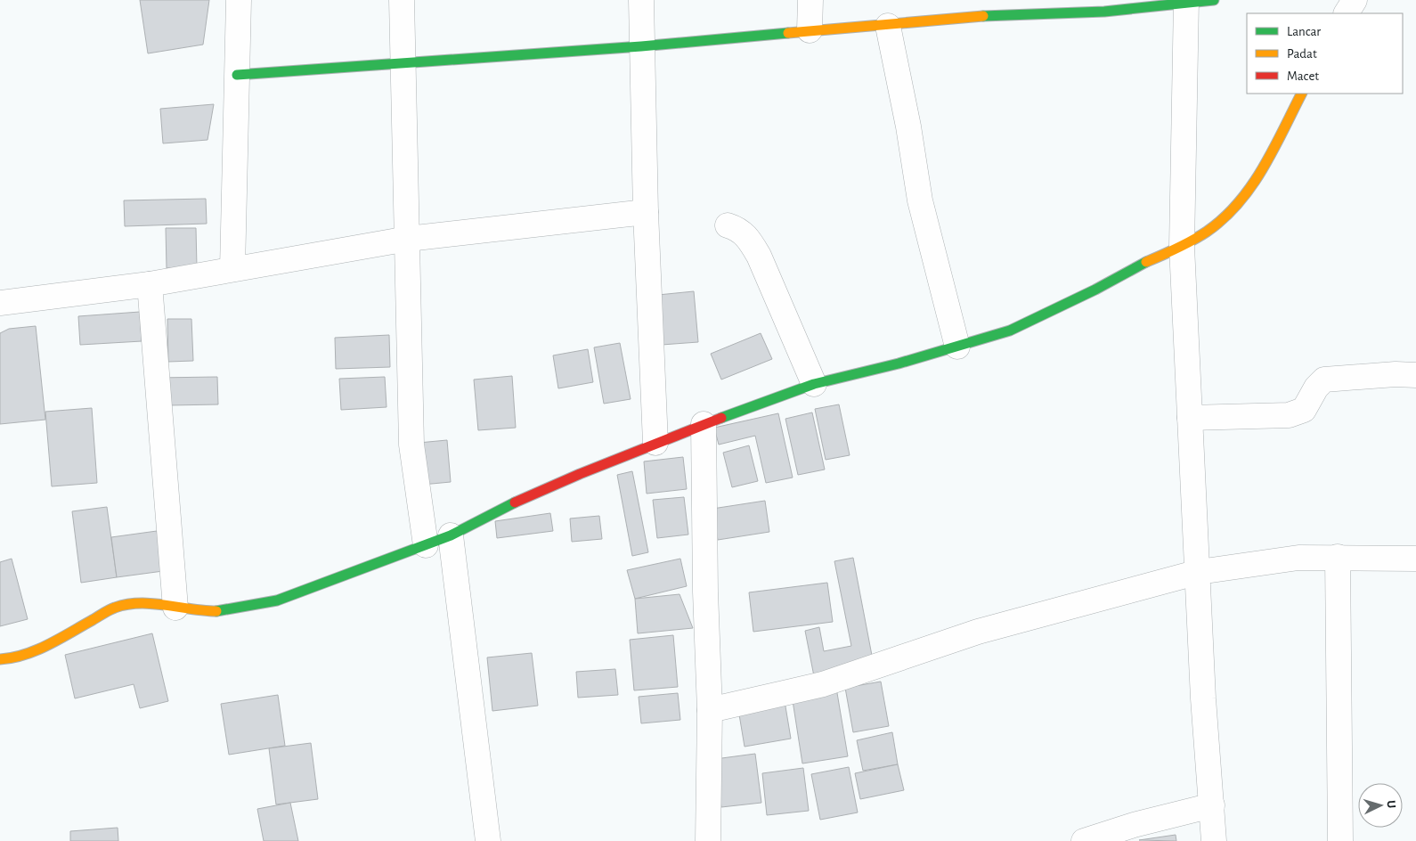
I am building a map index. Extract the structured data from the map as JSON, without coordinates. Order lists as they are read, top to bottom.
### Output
{
  "legend": ["Lancar", "Padat", "Macet"],
  "north": "right"
}
